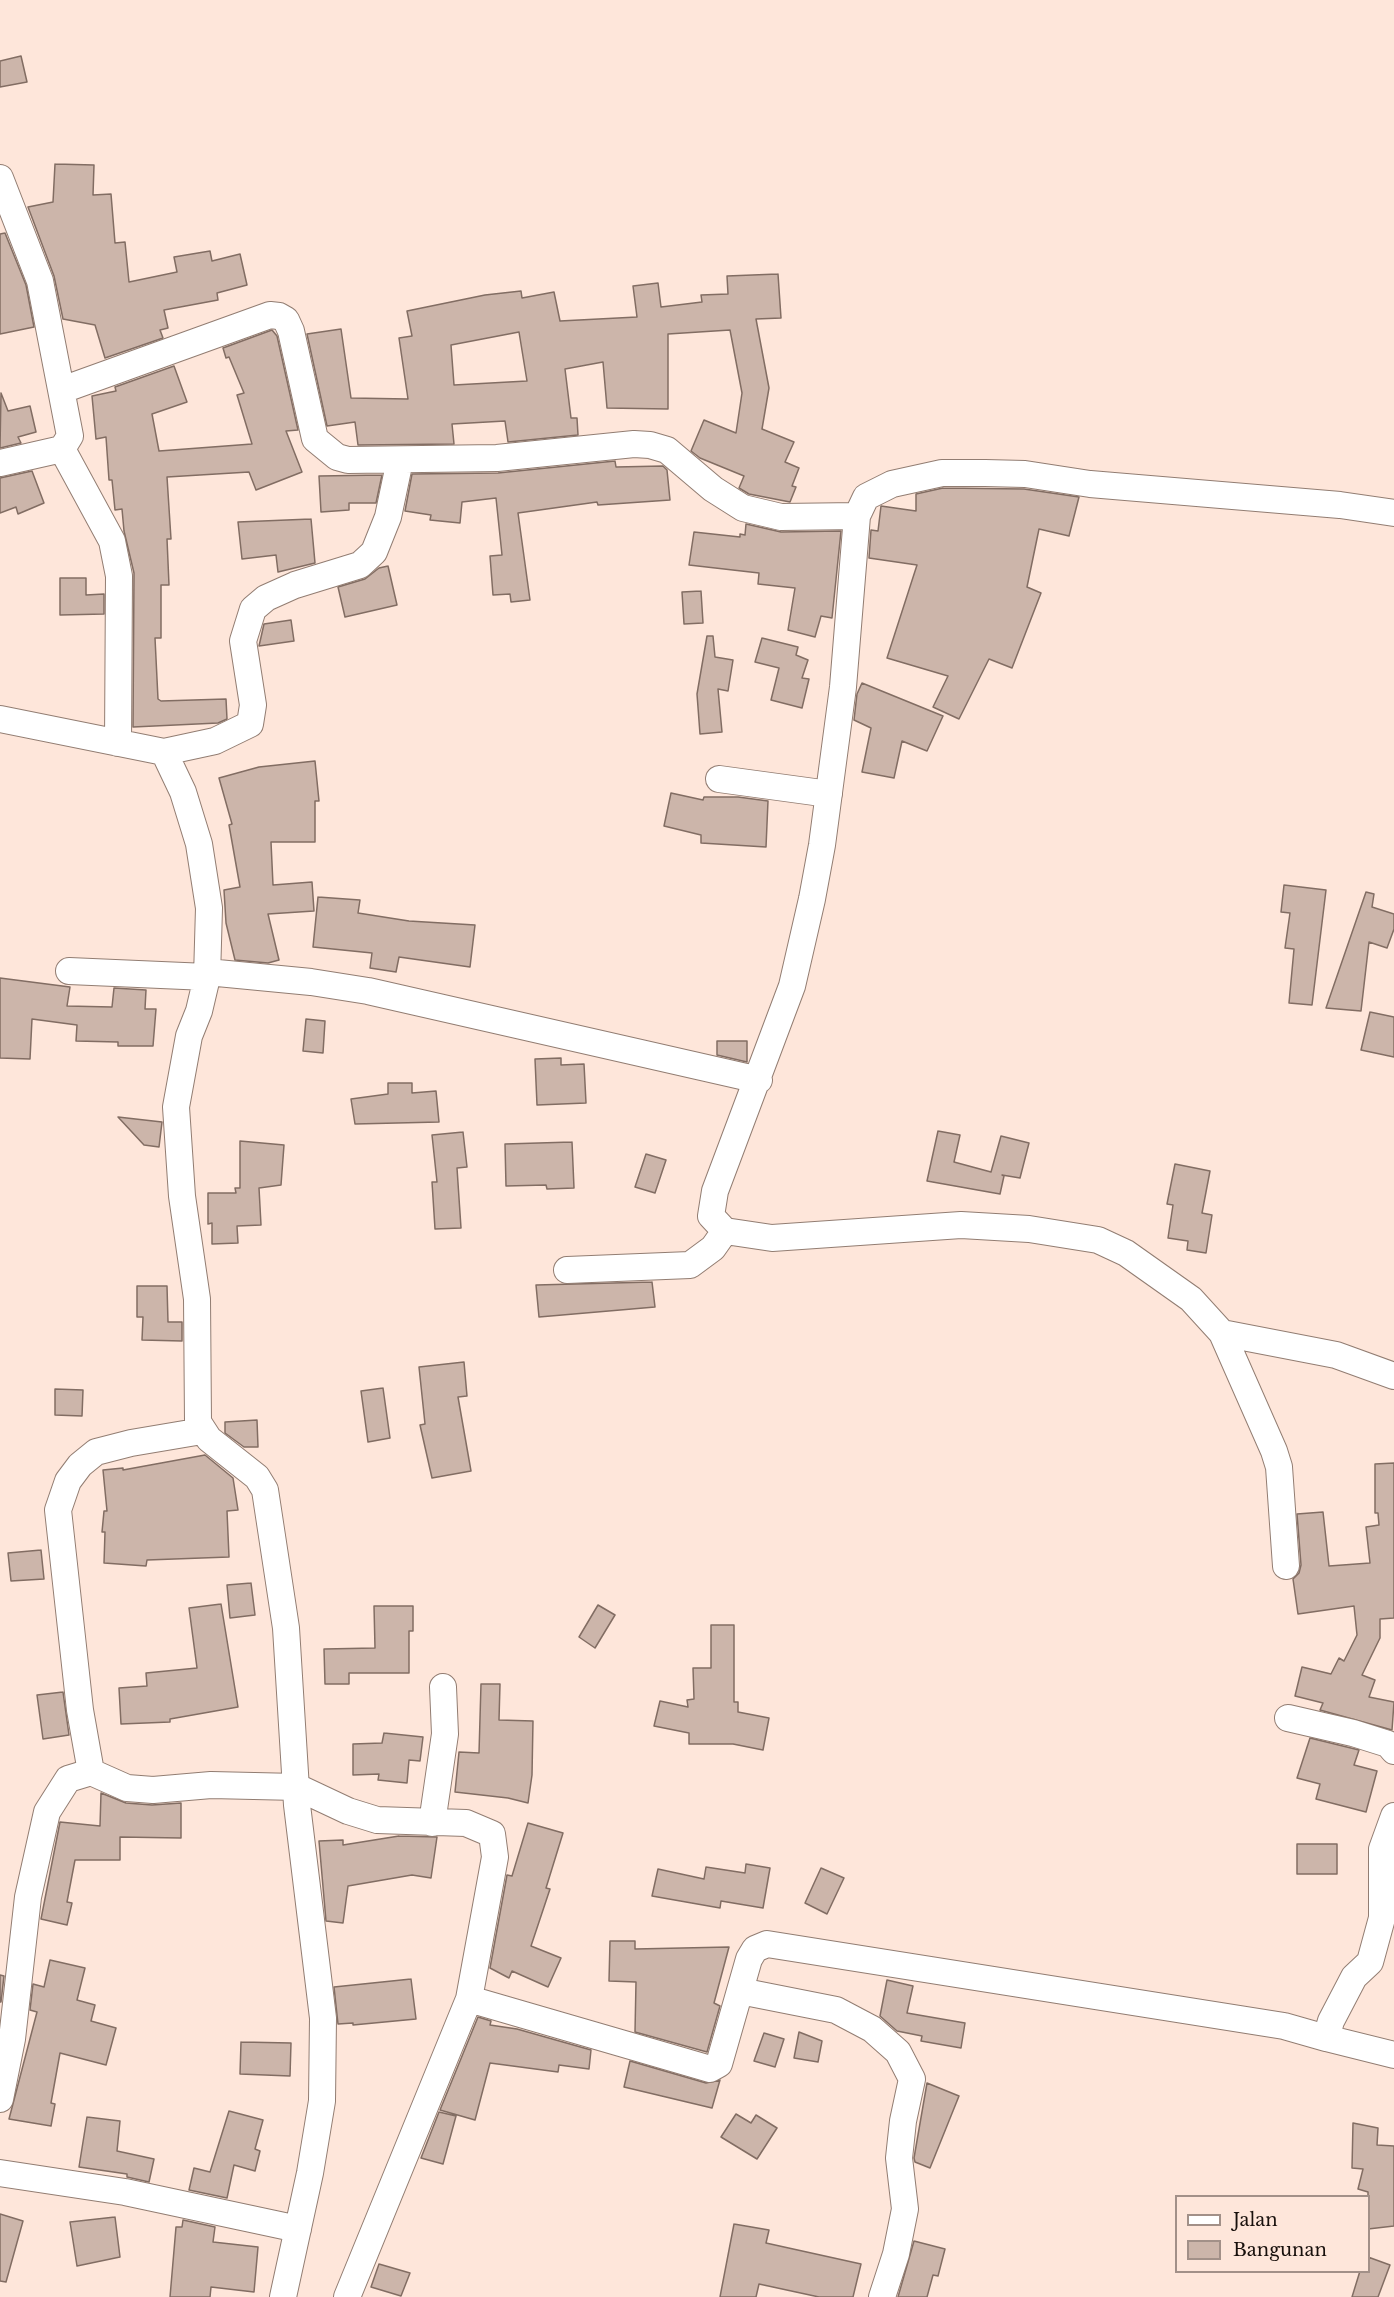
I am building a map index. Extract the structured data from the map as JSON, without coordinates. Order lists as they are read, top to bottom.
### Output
{
  "legend": ["Jalan", "Bangunan"]
}
